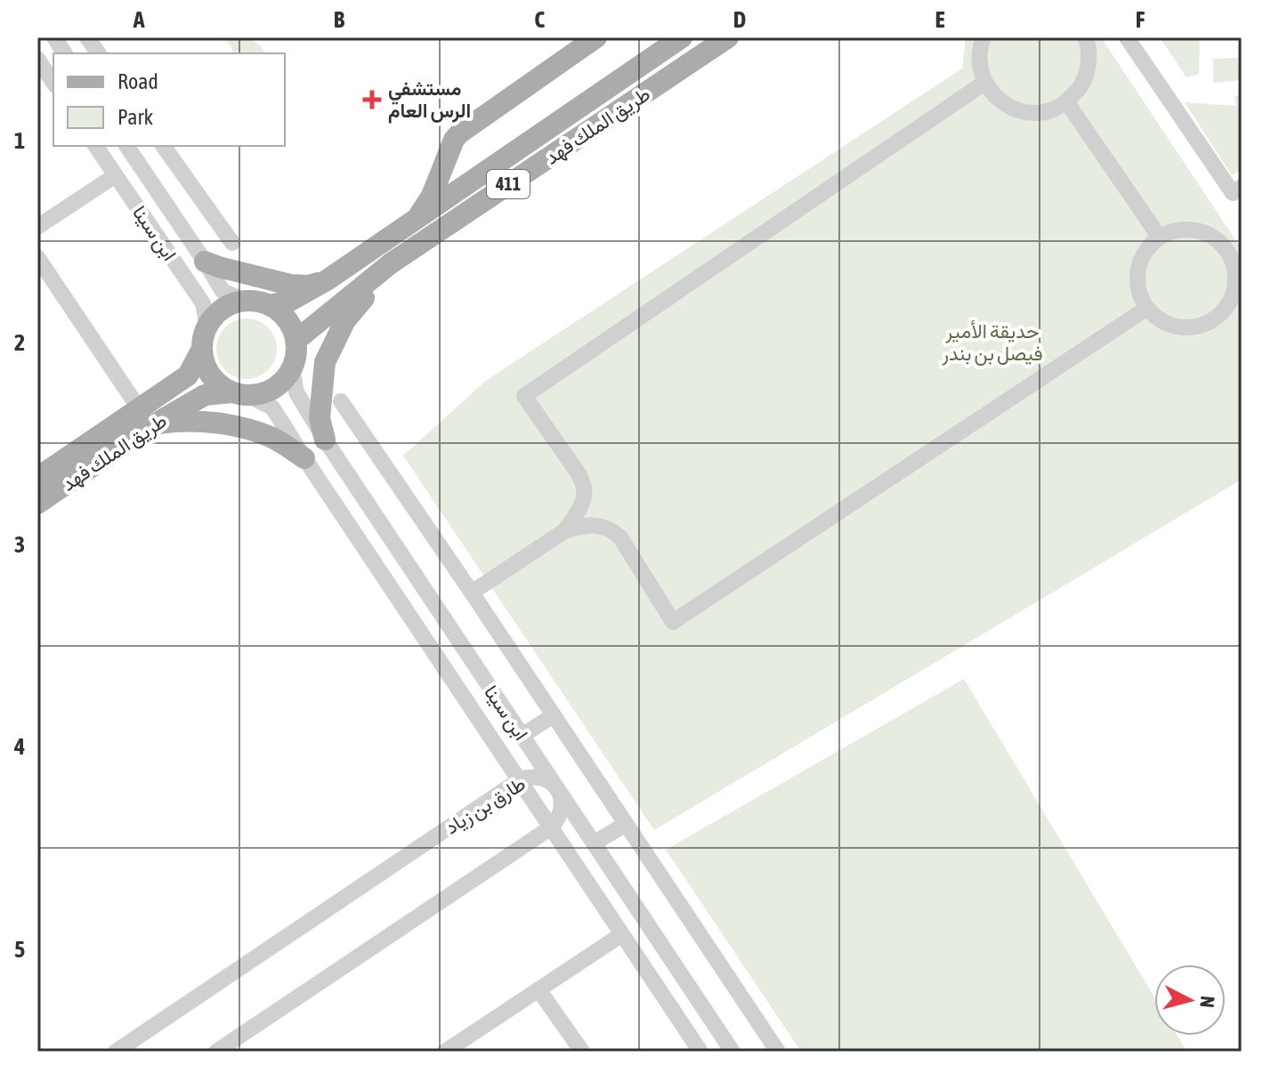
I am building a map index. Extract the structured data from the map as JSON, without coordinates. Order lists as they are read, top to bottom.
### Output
{
  "streets": {
    "main road": ["طريق الملك فهد", "411"],
    "street": ["ابن سينا", "طارق بن زياد"]
  },
  "crossings": [
    ["طريق الملك فهد", "411"],
    ["طريق الملك فهد", "ابن سينا"],
    ["411", "ابن سينا"],
    ["ابن سينا", "طارق بن زياد"]
  ],
  "parks": ["حديقة الأمير فيصل بن بندر"],
  "places": {
    "health": ["مستشفي الرس العام"]
  },
  "legend": ["Road", "Park"],
  "north": "right",
  "grid": {
    "columns": [
      "A",
      "B",
      "C",
      "D",
      "E",
      "F"
    ],
    "rows": [
      "1",
      "2",
      "3",
      "4",
      "5"
    ]
  }
}
